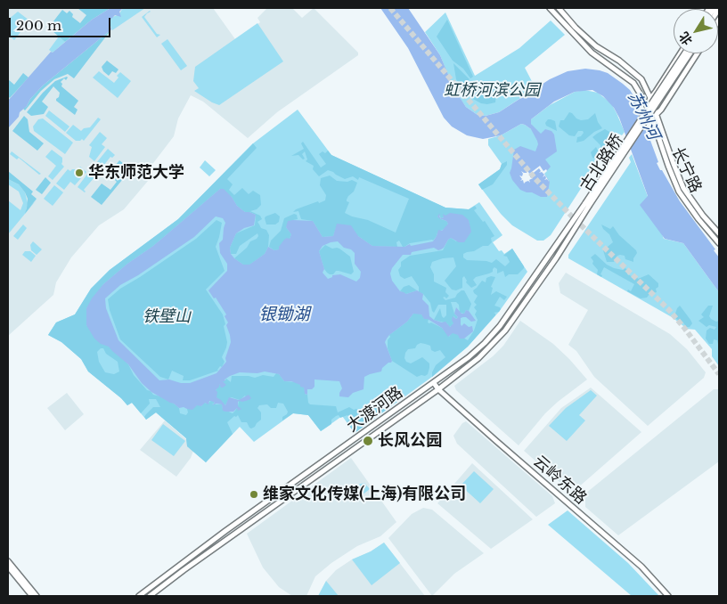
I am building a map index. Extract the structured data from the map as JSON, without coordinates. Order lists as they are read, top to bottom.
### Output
{
  "streets": {
    "main road": [
      "古北路桥",
      "长宁路",
      "大渡河路",
      "云岭东路"
    ]
  },
  "crossings": [
    ["古北路桥", "大渡河路"],
    ["大渡河路", "云岭东路"]
  ],
  "water": ["苏州河", "银锄湖"],
  "parks": ["虹桥河滨公园", "铁壁山"],
  "places": ["华东师范大学", "长风公园", "维家文化传媒(上海)有限公司"],
  "scale_bar": "200 m",
  "north": "bottom left"
}
